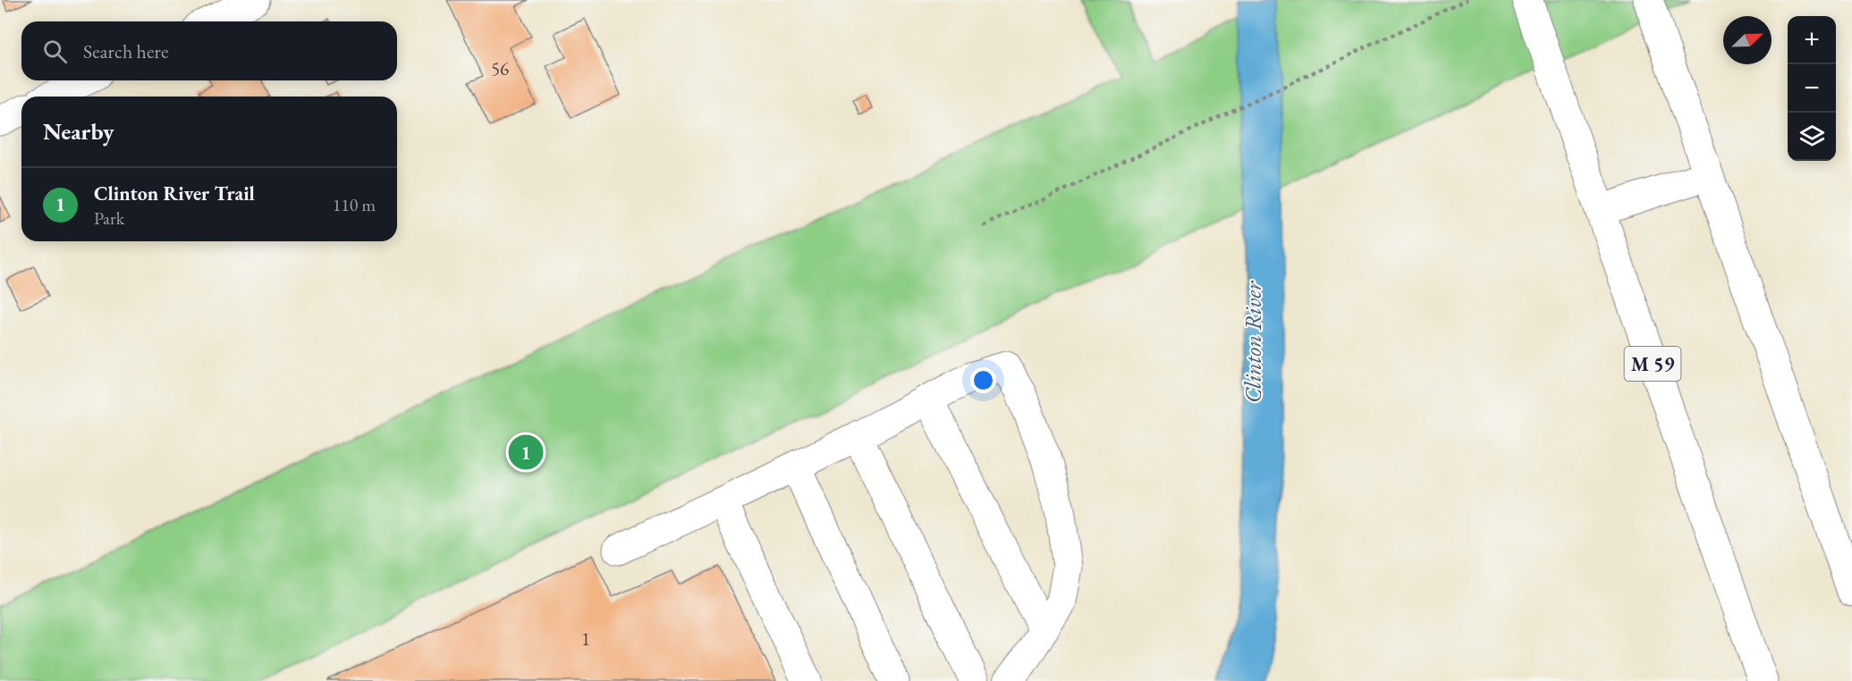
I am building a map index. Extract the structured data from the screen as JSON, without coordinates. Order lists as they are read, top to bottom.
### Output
{
  "streets": {
    "main road": ["M 59"]
  },
  "water": ["Clinton River"],
  "house_numbers": ["56", "1"],
  "north": "top right",
  "page": {
    "map_buttons": ["+", "−"],
    "search": "Search here",
    "heading": "Nearby",
    "list": [
      {
        "mark": "1",
        "name": "Clinton River Trail",
        "note": "Park",
        "value": "110 m"
      }
    ],
    "pins": "1"
  }
}
